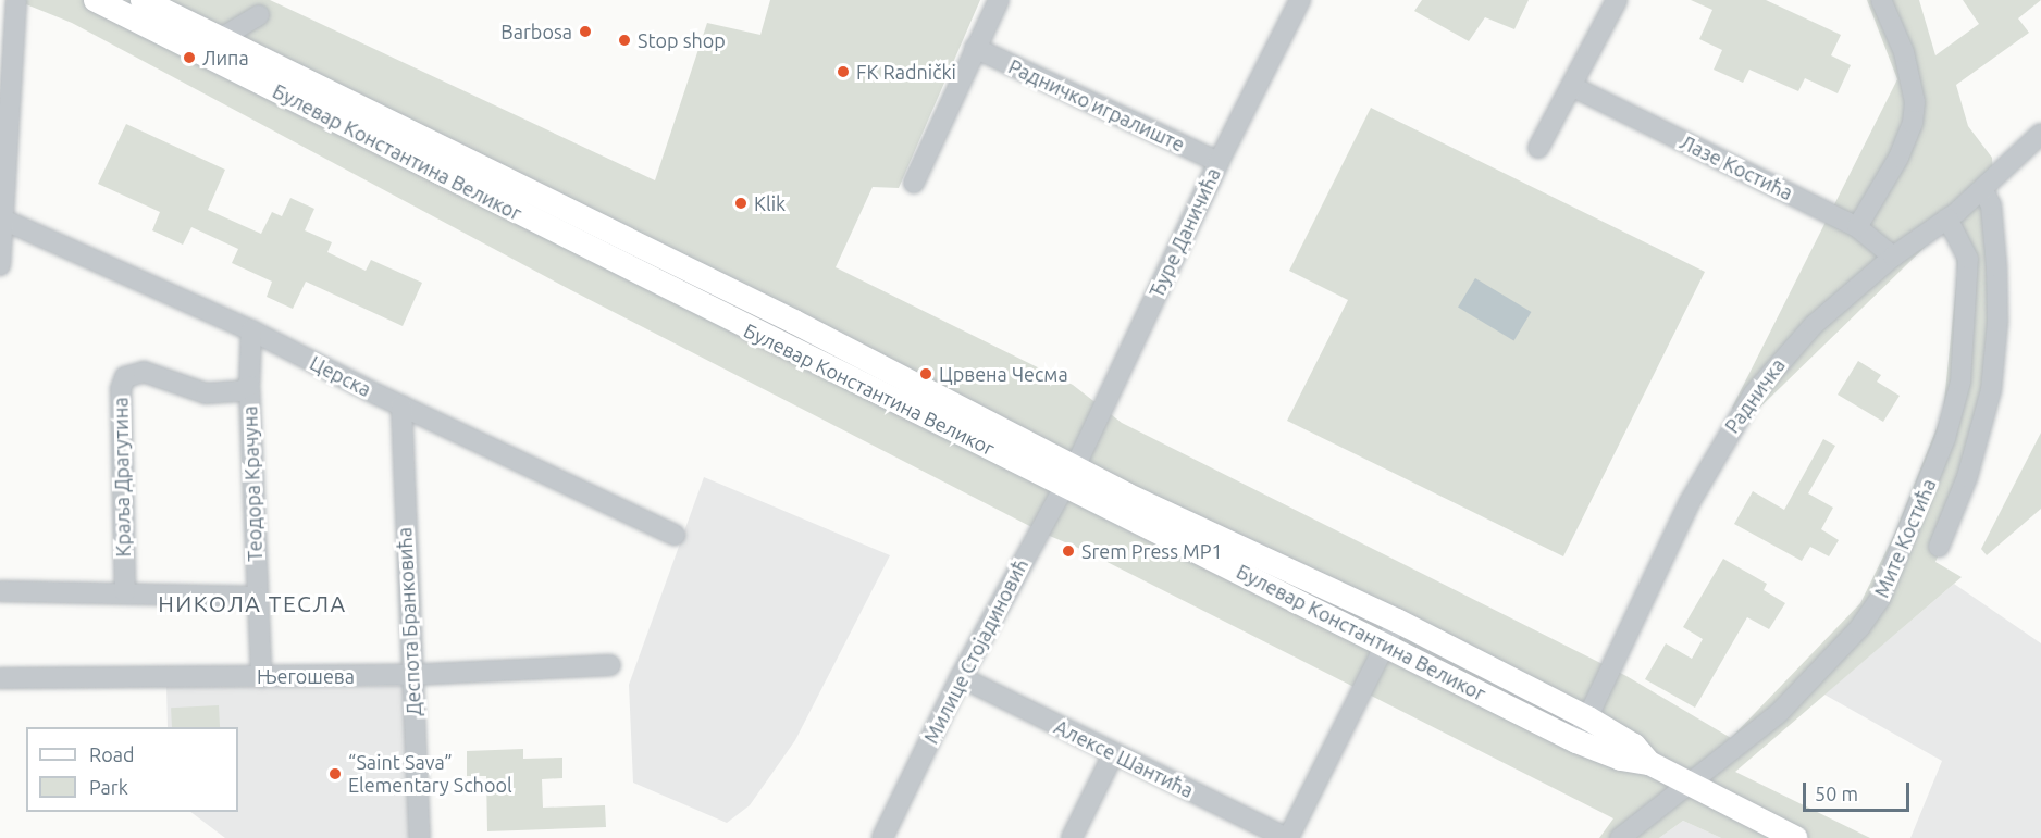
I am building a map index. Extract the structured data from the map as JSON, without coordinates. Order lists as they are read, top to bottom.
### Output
{
  "streets": {
    "main road": ["Булевар Константина Великог"],
    "street": [
      "Радничко игралиште",
      "Лазе Костића",
      "Ђуре Даничића",
      "Церска",
      "Радничка",
      "Краља Драгутина",
      "Теодора Крачуна",
      "Мите Костића",
      "Деспота Бранковића",
      "Милице Стојадиновић",
      "Његошева",
      "Алексе Шантића"
    ]
  },
  "crossings": [
    ["Радничко игралиште", "Ђуре Даничића"],
    ["Булевар Константина Великог", "Ђуре Даничића"],
    ["Булевар Константина Великог", "Радничка"],
    ["Булевар Константина Великог", "Мите Костића"],
    ["Булевар Константина Великог", "Милице Стојадиновић"],
    ["Лазе Костића", "Радничка"],
    ["Ђуре Даничића", "Милице Стојадиновић"],
    ["Церска", "Теодора Крачуна"],
    ["Церска", "Деспота Бранковића"],
    ["Радничка", "Мите Костића"],
    ["Краља Драгутина", "Теодора Крачуна"],
    ["Теодора Крачуна", "Његошева"],
    ["Деспота Бранковића", "Његошева"],
    ["Милице Стојадиновић", "Алексе Шантића"]
  ],
  "districts": ["НИКОЛА ТЕСЛА"],
  "places": [
    "Barbosa",
    "Stop shop",
    "Липа",
    "FK Radnički",
    "Klik",
    "Црвена Чесма",
    "Srem Press MP1",
    "“Saint Sava” Elementary School"
  ],
  "legend": ["Road", "Park"],
  "scale_bar": "50 m"
}
